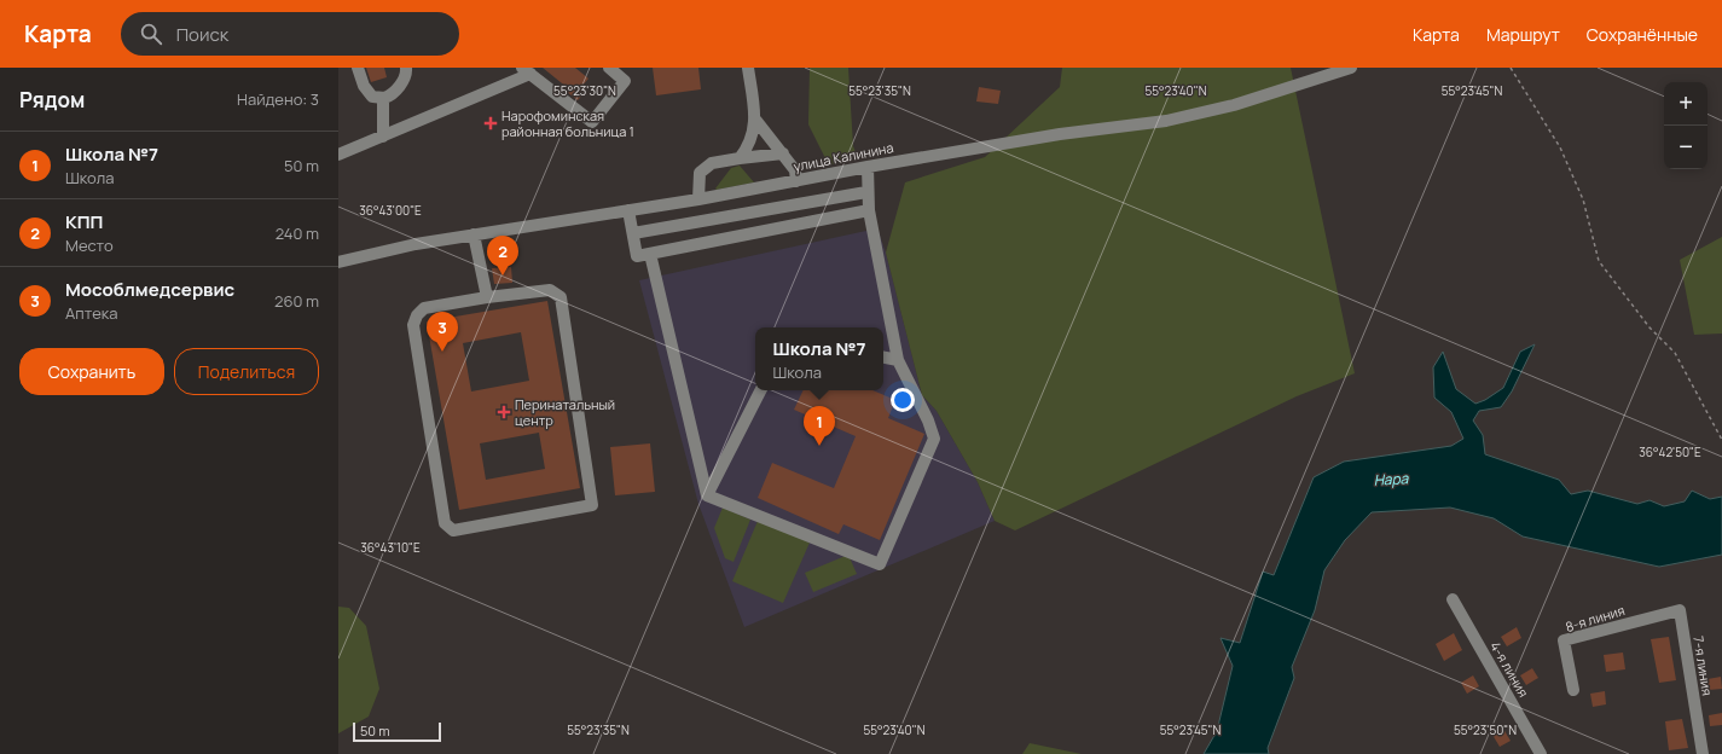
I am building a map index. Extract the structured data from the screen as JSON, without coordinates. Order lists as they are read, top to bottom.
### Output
{
  "streets": {
    "street": [
      "улица Калинина",
      "8-я линия",
      "7-я линия",
      "4-я линия"
    ]
  },
  "crossings": [
    ["8-я линия", "7-я линия"]
  ],
  "water": ["Нара"],
  "places": {
    "health": ["Нарофоминская районная больница 1", "Перинатальный центр"]
  },
  "scale_bar": "50 m",
  "page": {
    "header": "Карта",
    "search": "Поиск",
    "nav": ["Карта", "Маршрут", "Сохранённые"],
    "heading": ["Рядом", "Найдено: 3"],
    "map_buttons": ["+", "−"],
    "list": [
      {
        "mark": "1",
        "name": "Школа №7",
        "note": "Школа",
        "value": "50 m"
      },
      {
        "mark": "2",
        "name": "КПП",
        "note": "Место",
        "value": "240 m"
      },
      {
        "mark": "3",
        "name": "Мособлмедсервис",
        "note": "Аптека",
        "value": "260 m"
      }
    ],
    "pins": ["2", "3", "1"],
    "popup": ["Школа №7", "Школа"],
    "buttons": ["Сохранить", "Поделиться"],
    "scale": "50 m"
  },
  "coordinates": [
    "55°23'30\"N",
    "55°23'35\"N",
    "55°23'40\"N",
    "55°23'45\"N",
    "36°43'00\"E",
    "36°42'50\"E",
    "36°43'10\"E",
    "55°23'50\"N"
  ]
}
